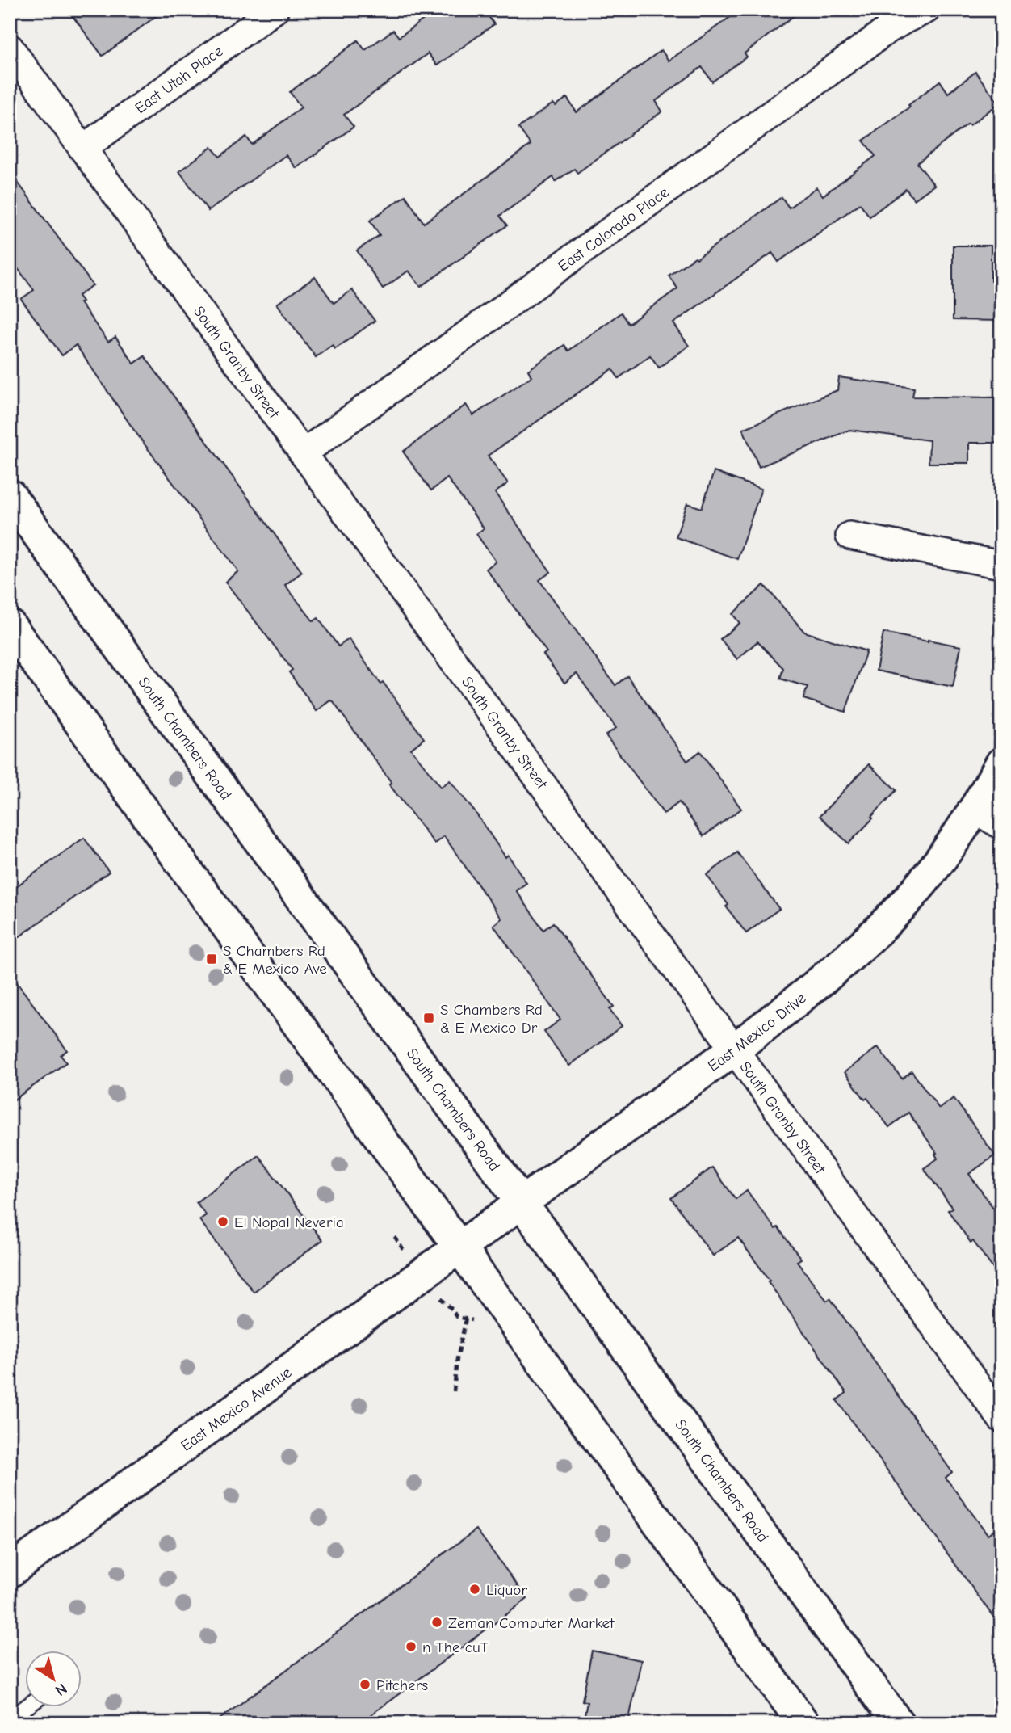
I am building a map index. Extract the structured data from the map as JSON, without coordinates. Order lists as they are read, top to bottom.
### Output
{
  "streets": {
    "main road": ["South Chambers Road", "East Mexico Drive", "East Mexico Avenue"],
    "street": ["East Utah Place", "East Colorado Place", "South Granby Street"]
  },
  "crossings": [
    ["East Utah Place", "South Granby Street"],
    ["East Colorado Place", "South Granby Street"],
    ["South Granby Street", "East Mexico Drive"],
    ["South Chambers Road", "East Mexico Drive"],
    ["East Mexico Drive", "East Mexico Avenue"]
  ],
  "places": {
    "transit": ["S Chambers Rd & E Mexico Ave", "S Chambers Rd & E Mexico Dr"],
    "other": [
      "El Nopal Neveria",
      "Liquor",
      "Zeman Computer Market",
      "n The cuT",
      "Pitchers"
    ]
  },
  "north": "bottom right"
}
